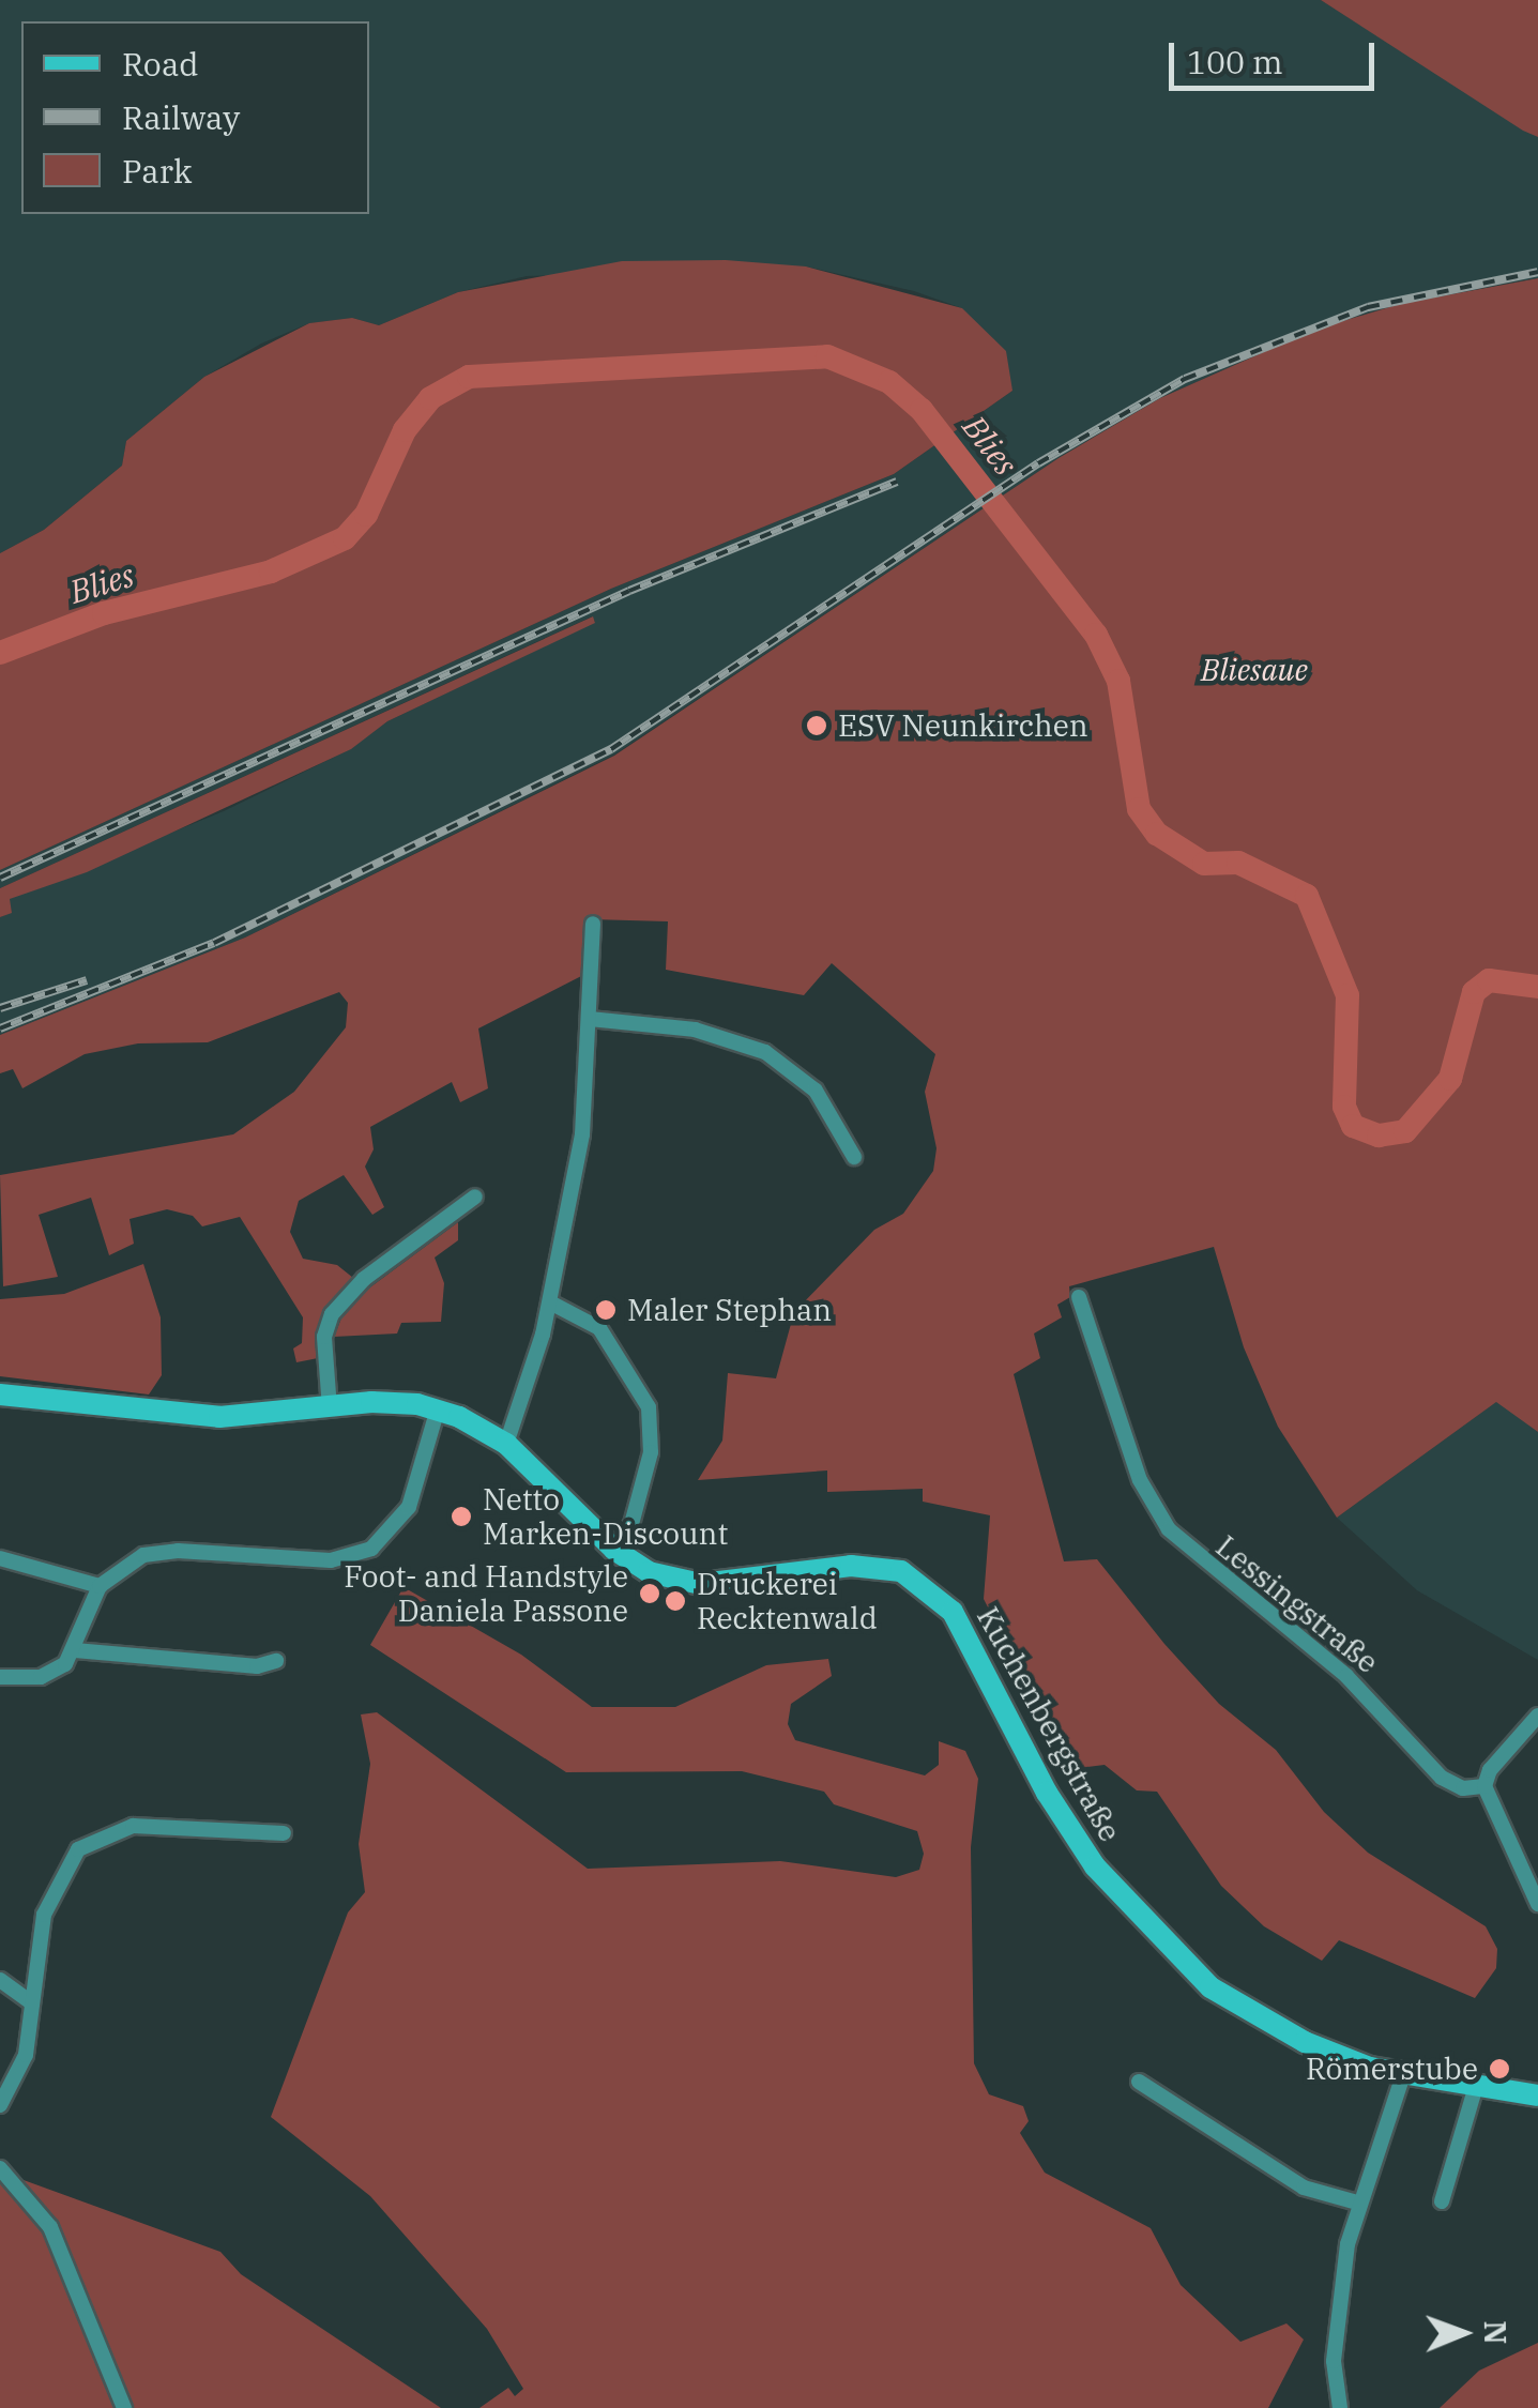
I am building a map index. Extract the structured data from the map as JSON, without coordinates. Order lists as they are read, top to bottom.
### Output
{
  "streets": {
    "main road": ["Kuchenbergstraße"],
    "street": ["Lessingstraße"]
  },
  "water": ["Blies"],
  "parks": ["Bliesaue"],
  "places": [
    "ESV Neunkirchen",
    "Maler Stephan",
    "Netto Marken-Discount",
    "Foot- and Handstyle Daniela Passone",
    "Druckerei Recktenwald",
    "Römerstube"
  ],
  "legend": ["Road", "Railway", "Park"],
  "scale_bar": "100 m",
  "north": "right"
}
